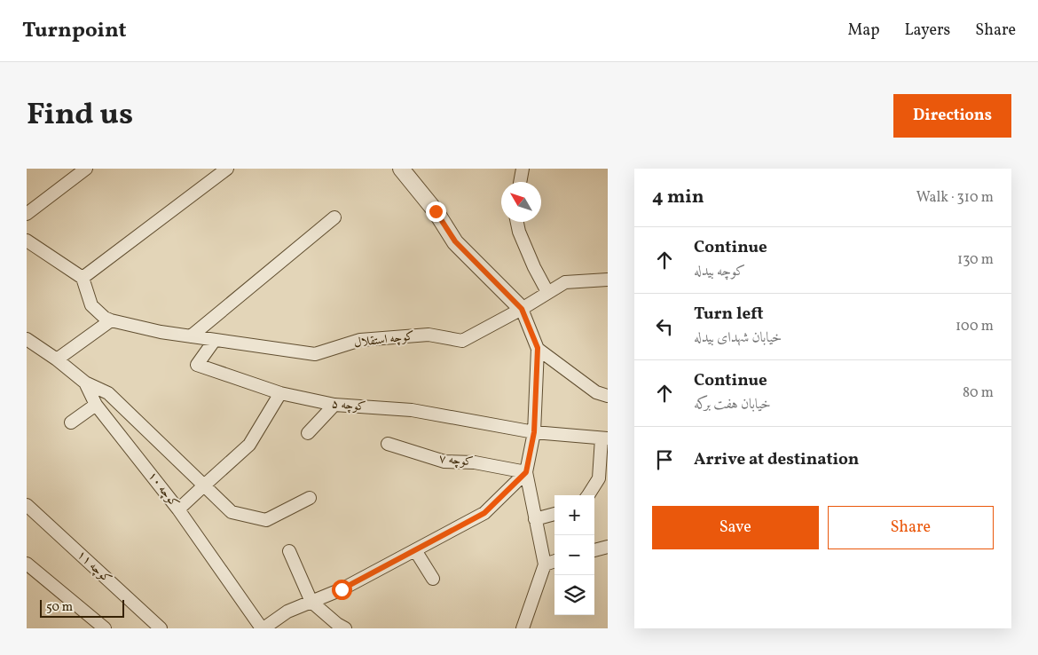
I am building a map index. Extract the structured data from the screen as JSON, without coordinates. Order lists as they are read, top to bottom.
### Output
{
  "streets": {
    "street": [
      "کوچه استقلال",
      "کوچه ۵",
      "کوچه ۷",
      "کوچه ۱۰",
      "کوچه ۱۱"
    ]
  },
  "crossings": [
    ["کوچه استقلال", "کوچه ۵"]
  ],
  "scale_bar": "50 m",
  "north": "top left",
  "page": {
    "header": "Turnpoint",
    "nav": ["Map", "Layers", "Share"],
    "title": "Find us",
    "buttons": [
      "Directions",
      ["Save", "Share"]
    ],
    "heading": ["4 min", "Walk · 310 m"],
    "list": [
      ["Continue", "کوچه بیدله", "130 m"],
      ["Turn left", "خیابان شهدای بیدله", "100 m"],
      ["Continue", "خیابان هفت برکه", "80 m"],
      "Arrive at destination"
    ],
    "map_buttons": ["+", "−"],
    "scale": "50 m"
  }
}
